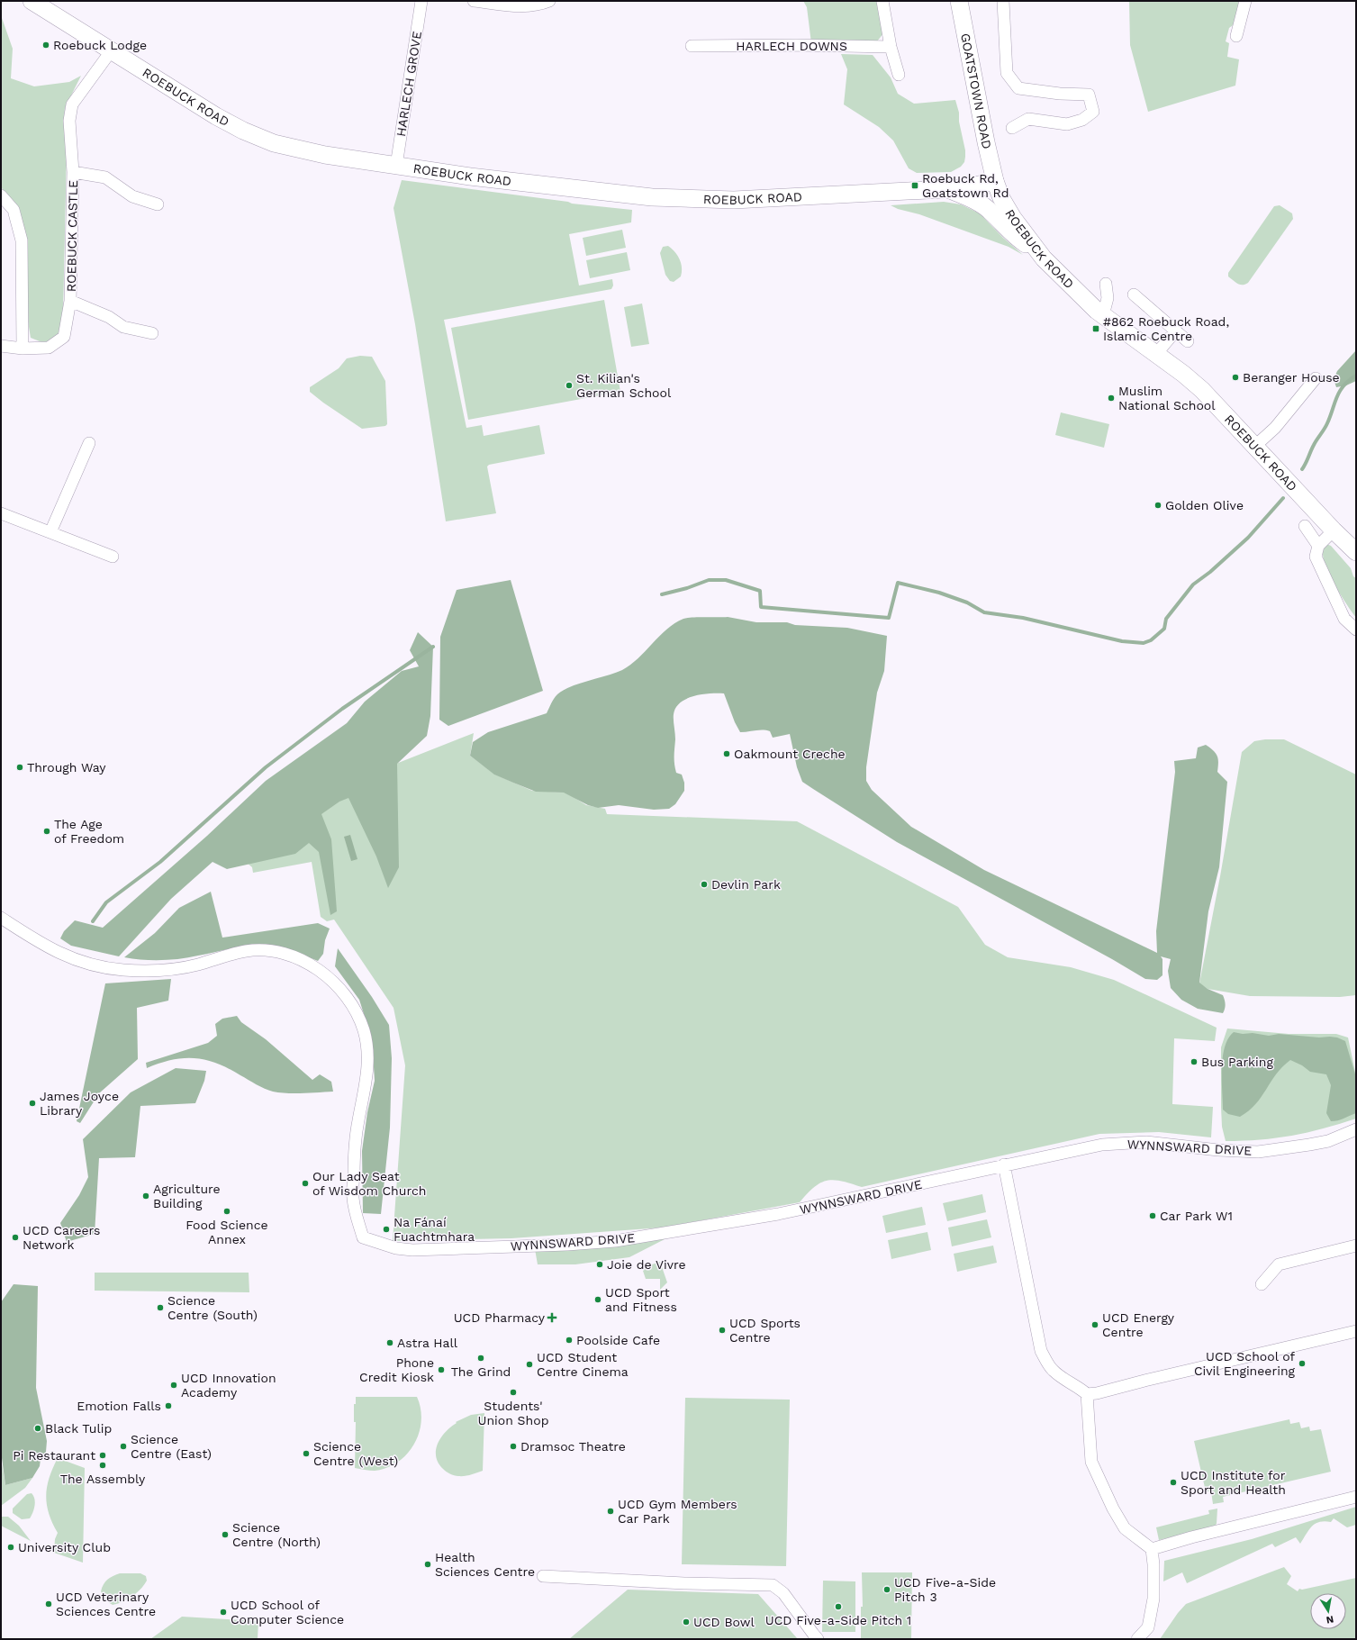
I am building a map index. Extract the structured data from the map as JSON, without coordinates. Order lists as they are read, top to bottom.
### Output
{
  "streets": {
    "street": [
      "HARLECH DOWNS",
      "HARLECH GROVE",
      "GOATSTOWN ROAD",
      "ROEBUCK ROAD",
      "ROEBUCK CASTLE",
      "WYNNSWARD DRIVE"
    ]
  },
  "crossings": [
    ["HARLECH GROVE", "ROEBUCK ROAD"],
    ["GOATSTOWN ROAD", "ROEBUCK ROAD"],
    ["ROEBUCK ROAD", "ROEBUCK CASTLE"]
  ],
  "places": {
    "other": [
      "Roebuck Lodge",
      "Beranger House",
      "St. Kilian's German School",
      "Muslim National School",
      "Golden Olive",
      "Oakmount Creche",
      "Through Way",
      "The Age of Freedom",
      "Devlin Park",
      "Bus Parking",
      "James Joyce Library",
      "Our Lady Seat of Wisdom Church",
      "Agriculture Building",
      "Food Science Annex",
      "Car Park W1",
      "Na Fánaí Fuachtmhara",
      "UCD Careers Network",
      "Joie de Vivre",
      "UCD Sport and Fitness",
      "Science Centre (South)",
      "UCD Energy Centre",
      "UCD Sports Centre",
      "Poolside Cafe",
      "Astra Hall",
      "The Grind",
      "UCD School of Civil Engineering",
      "UCD Student Centre Cinema",
      "Phone Credit Kiosk",
      "UCD Innovation Academy",
      "Students' Union Shop",
      "Emotion Falls",
      "Black Tulip",
      "Science Centre (East)",
      "Dramsoc Theatre",
      "Science Centre (West)",
      "Pi Restaurant",
      "The Assembly",
      "UCD Institute for Sport and Health",
      "UCD Gym Members Car Park",
      "Science Centre (North)",
      "University Club",
      "Health Sciences Centre",
      "UCD Five-a-Side Pitch 3",
      "UCD Veterinary Sciences Centre",
      "UCD Five-a-Side Pitch 1",
      "UCD School of Computer Science",
      "UCD Bowl"
    ],
    "transit": ["Roebuck Rd, Goatstown Rd", "#862 Roebuck Road, Islamic Centre"],
    "health": ["UCD Pharmacy"]
  },
  "north": "bottom"
}
